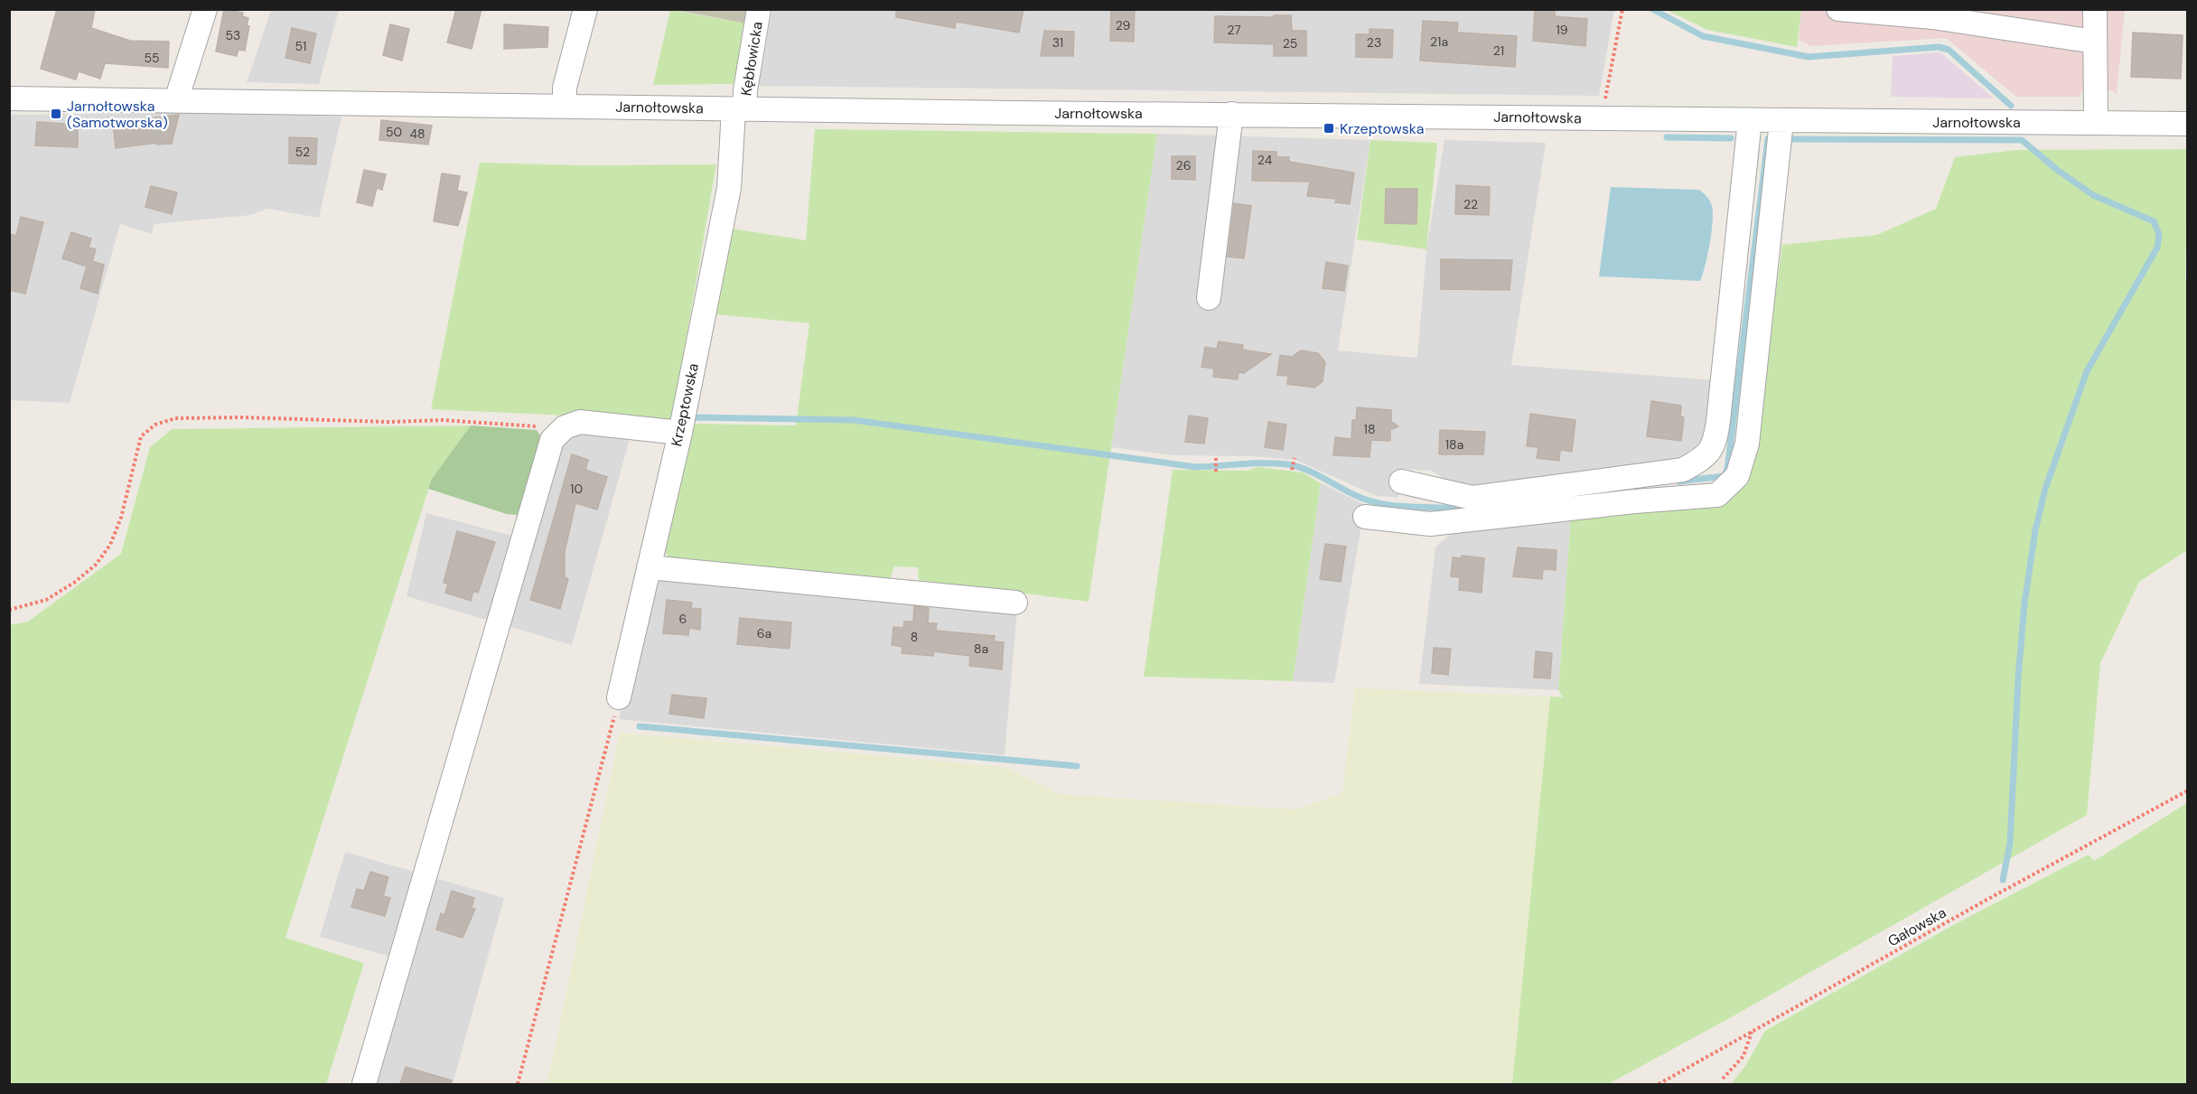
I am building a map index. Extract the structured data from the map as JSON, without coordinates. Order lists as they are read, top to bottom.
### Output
{
  "streets": {
    "street": ["Kębłowicka", "Jarnołtowska", "Krzeptowska"],
    "path": ["Gałowska"]
  },
  "crossings": [
    ["Kębłowicka", "Jarnołtowska"],
    ["Kębłowicka", "Krzeptowska"],
    ["Jarnołtowska", "Krzeptowska"]
  ],
  "places": {
    "transit": ["Jarnołtowska (Samotworska)", "Krzeptowska"]
  },
  "house_numbers": [
    "29",
    "27",
    "19",
    "53",
    "21a",
    "31",
    "23",
    "25",
    "51",
    "21",
    "55",
    "50",
    "48",
    "52",
    "24",
    "26",
    "22",
    "18",
    "18a",
    "10",
    "6",
    "6a",
    "8",
    "8a"
  ]
}
